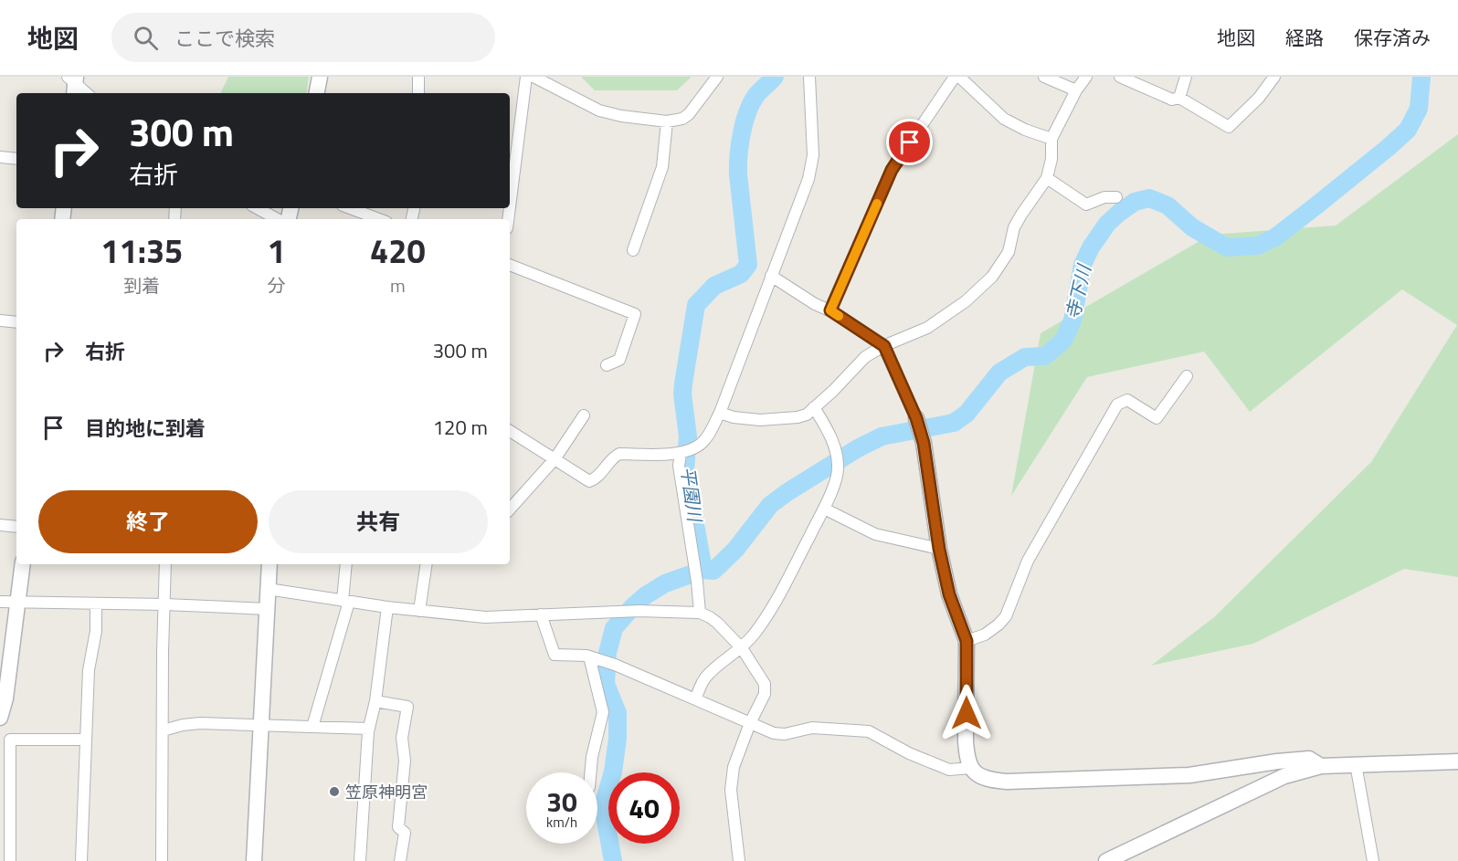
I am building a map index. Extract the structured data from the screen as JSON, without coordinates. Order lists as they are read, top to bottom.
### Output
{
  "water": ["寺下川", "平園川"],
  "places": ["笠原神明宮"],
  "page": {
    "header": "地図",
    "search": "ここで検索",
    "nav": ["地図", "経路", "保存済み"],
    "turn": ["300 m", "右折"],
    "eta": [
      "11:35",
      "到着",
      "1",
      "分",
      "420",
      "m"
    ],
    "list": [
      {
        "name": "右折",
        "value": "300 m"
      },
      {
        "name": "目的地に到着",
        "value": "120 m"
      }
    ],
    "buttons": ["終了", "共有"],
    "speed": "30 km/h",
    "limit": "40"
  }
}
